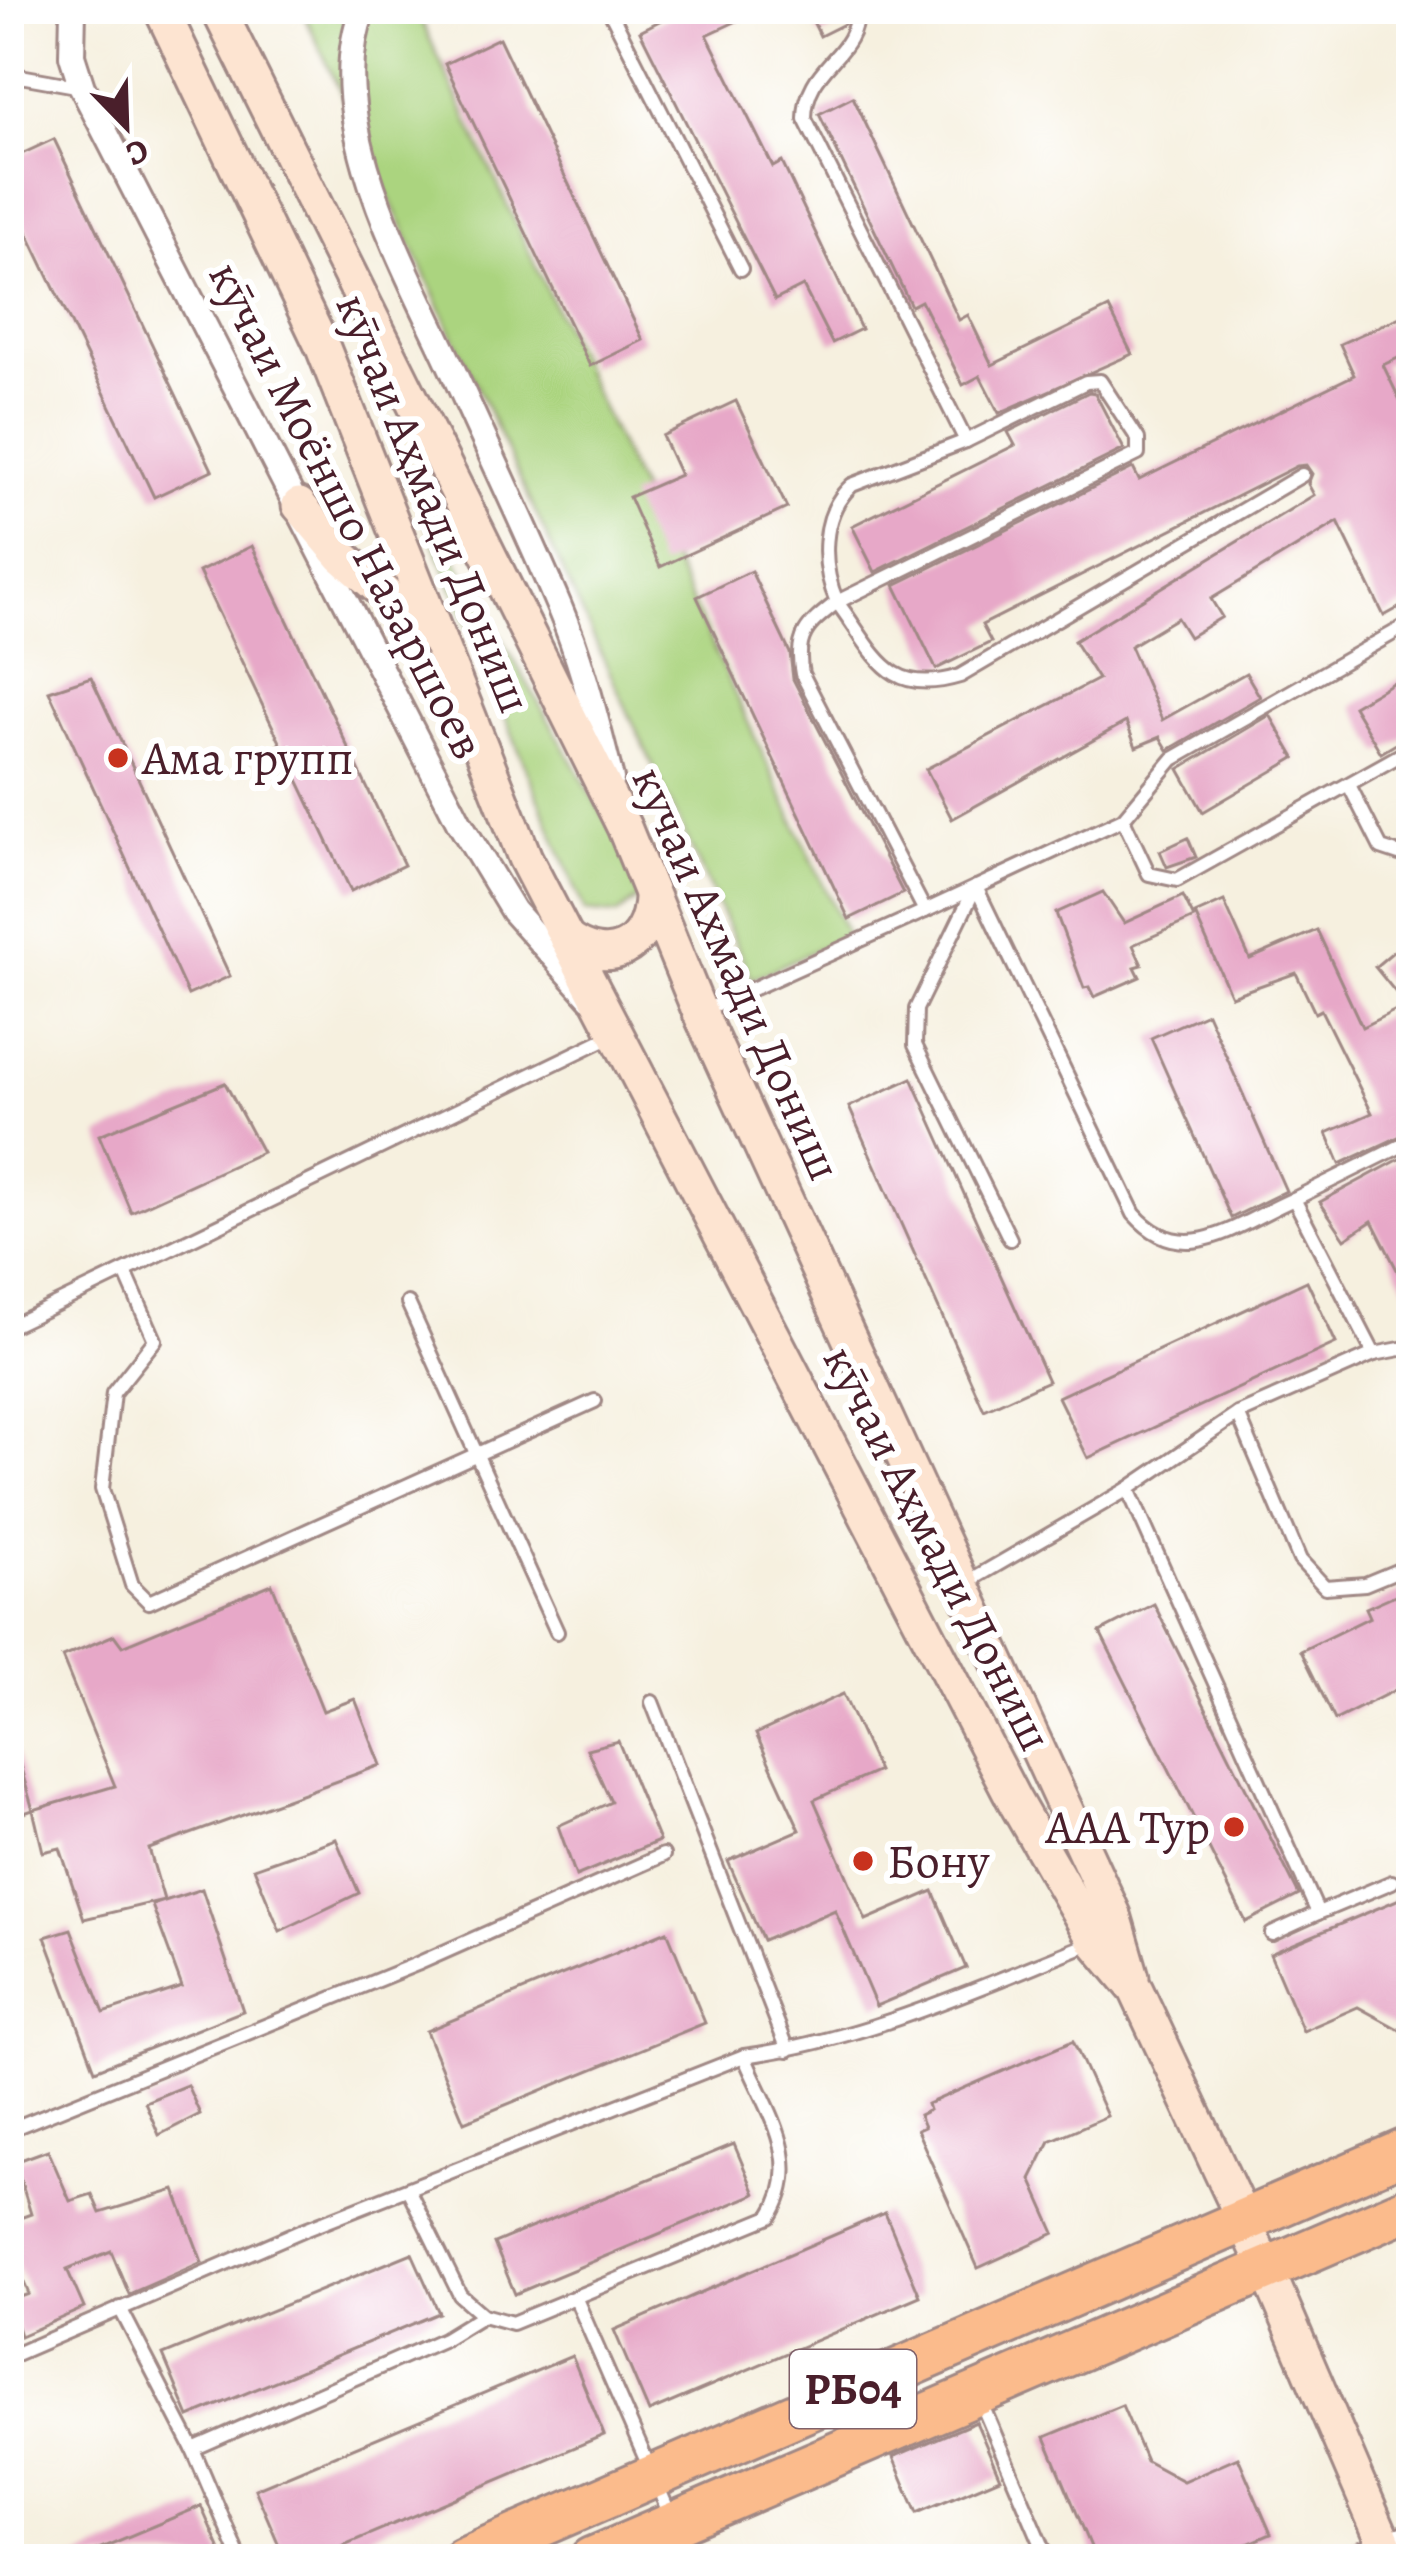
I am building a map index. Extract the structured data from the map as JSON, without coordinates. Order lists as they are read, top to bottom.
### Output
{
  "streets": {
    "highway": ["РБ04"],
    "street": ["кӯчаи Аҳмади Дониш", "кӯчаи Моёншо Назаршоев", "кучаи Ахмади Дониш"]
  },
  "crossings": [
    ["кӯчаи Аҳмади Дониш", "кӯчаи Моёншо Назаршоев"],
    ["кӯчаи Аҳмади Дониш", "кучаи Ахмади Дониш"],
    ["кӯчаи Аҳмади Дониш", "РБ04"]
  ],
  "places": ["Ама групп", "ААА Тур", "Бону"],
  "north": "bottom right"
}
